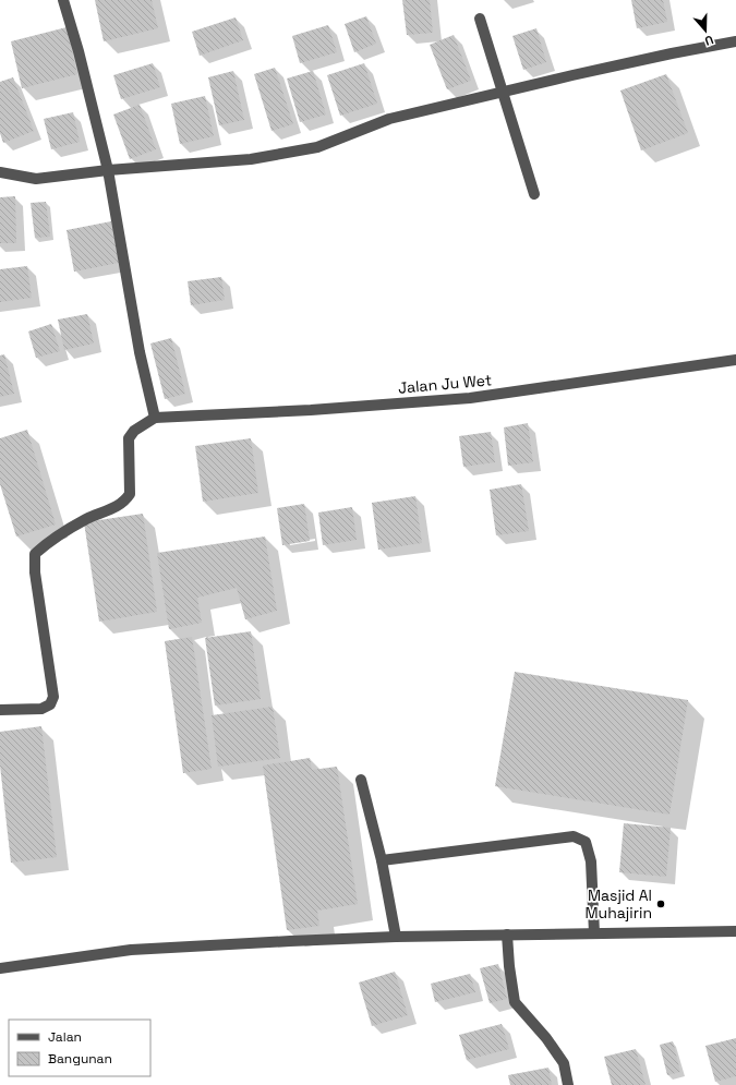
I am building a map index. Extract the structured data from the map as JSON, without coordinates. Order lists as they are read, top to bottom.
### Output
{
  "streets": {
    "street": ["Jalan Ju Wet"]
  },
  "places": ["Masjid Al Muhajirin"],
  "legend": ["Jalan", "Bangunan"],
  "north": "bottom"
}
